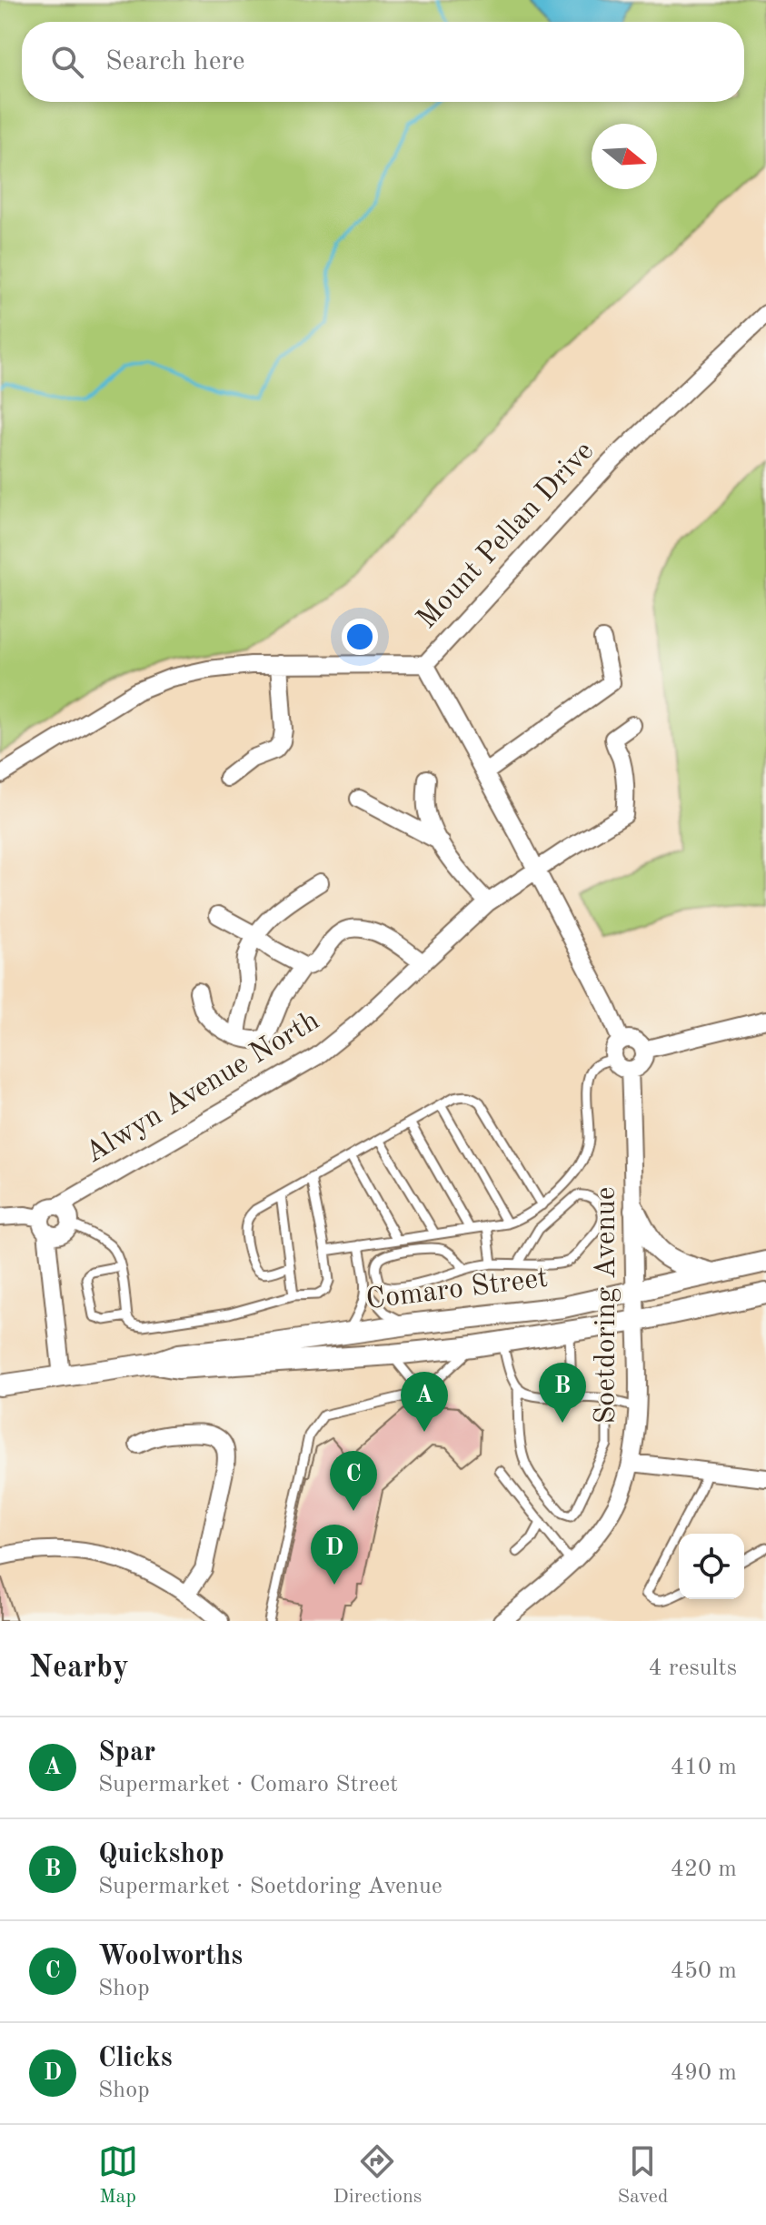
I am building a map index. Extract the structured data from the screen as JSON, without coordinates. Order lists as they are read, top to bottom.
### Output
{
  "streets": {
    "street": [
      "Mount Pellan Drive",
      "Alwyn Avenue North",
      "Comaro Street",
      "Soetdoring Avenue"
    ]
  },
  "crossings": [
    ["Comaro Street", "Soetdoring Avenue"]
  ],
  "north": "right",
  "page": {
    "search": "Search here",
    "pins": [
      "B",
      "A",
      "C",
      "D"
    ],
    "heading": ["Nearby", "4 results"],
    "list": [
      {
        "mark": "A",
        "name": "Spar",
        "note": "Supermarket · Comaro Street",
        "value": "410 m"
      },
      {
        "mark": "B",
        "name": "Quickshop",
        "note": "Supermarket · Soetdoring Avenue",
        "value": "420 m"
      },
      {
        "mark": "C",
        "name": "Woolworths",
        "note": "Shop",
        "value": "450 m"
      },
      {
        "mark": "D",
        "name": "Clicks",
        "note": "Shop",
        "value": "490 m"
      }
    ],
    "nav": ["Map", "Directions", "Saved"]
  }
}
